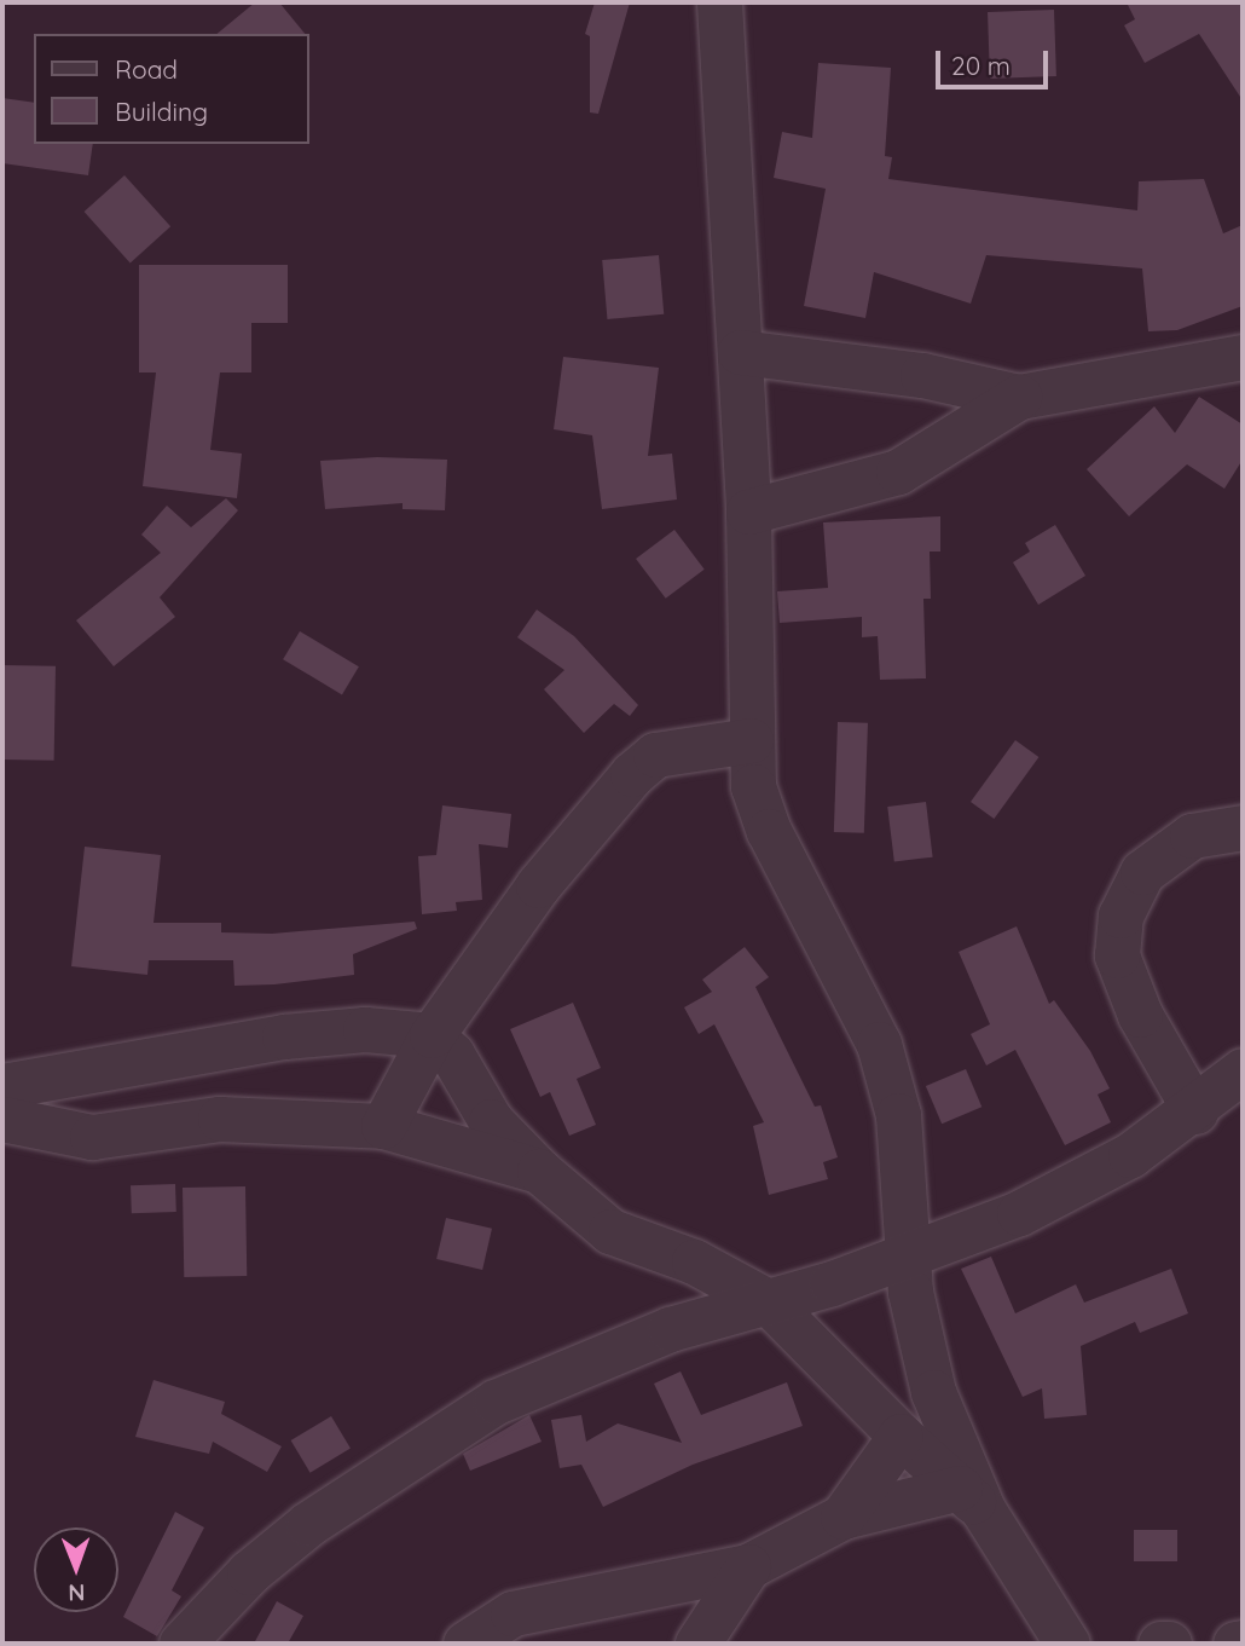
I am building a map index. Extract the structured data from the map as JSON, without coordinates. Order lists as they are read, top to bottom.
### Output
{
  "legend": ["Road", "Building"],
  "scale_bar": "20 m",
  "north": "bottom"
}
